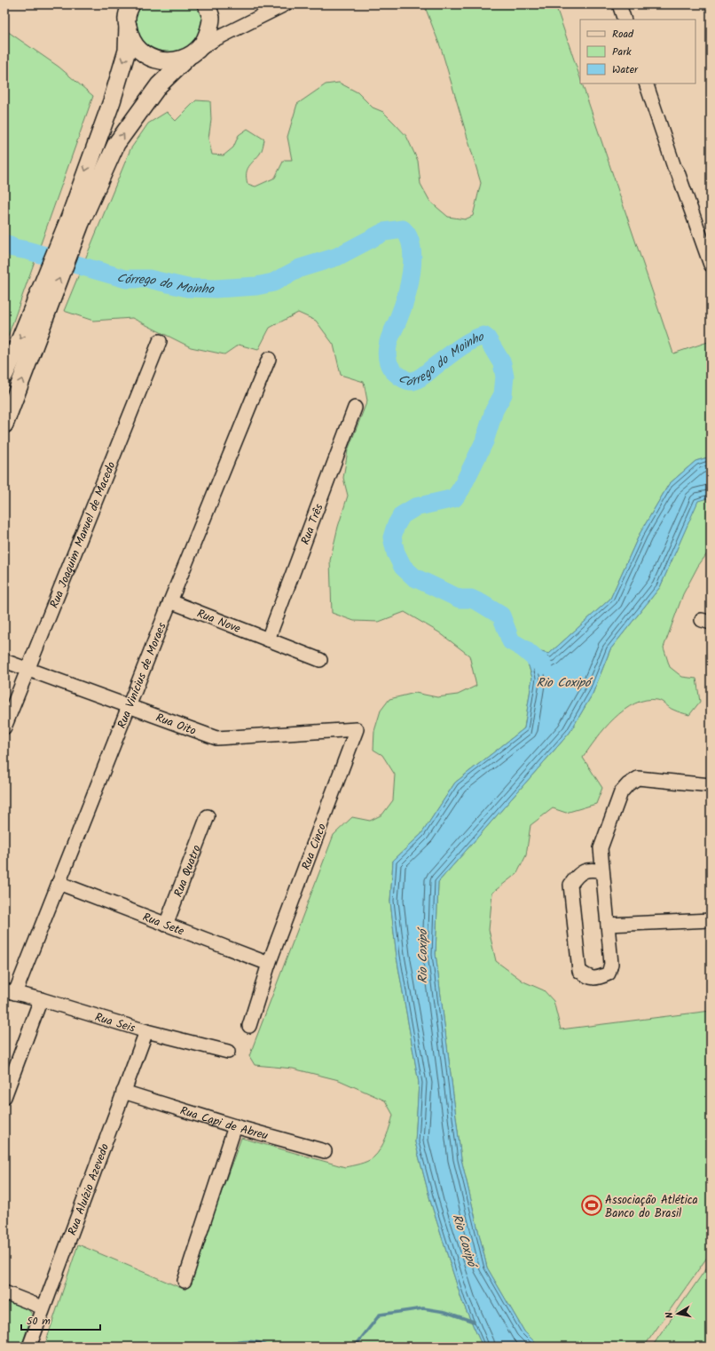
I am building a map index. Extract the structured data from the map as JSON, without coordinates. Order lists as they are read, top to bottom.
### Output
{
  "streets": {
    "street": [
      "Rua Três",
      "Rua Joaquim Manuel de Macedo",
      "Rua Nove",
      "Rua Vinícius de Moraes",
      "Rua Oito",
      "Rua Cinco",
      "Rua Quatro",
      "Rua Sete",
      "Rua Seis",
      "Rua Capi de Abreu",
      "Rua Aluízio Azevedo"
    ]
  },
  "crossings": [
    ["Rua Três", "Rua Nove"],
    ["Rua Joaquim Manuel de Macedo", "Rua Oito"],
    ["Rua Nove", "Rua Vinícius de Moraes"],
    ["Rua Vinícius de Moraes", "Rua Oito"],
    ["Rua Vinícius de Moraes", "Rua Sete"],
    ["Rua Vinícius de Moraes", "Rua Seis"],
    ["Rua Oito", "Rua Cinco"],
    ["Rua Cinco", "Rua Sete"],
    ["Rua Quatro", "Rua Sete"],
    ["Rua Seis", "Rua Aluízio Azevedo"],
    ["Rua Capi de Abreu", "Rua Aluízio Azevedo"]
  ],
  "water": ["Córrego do Moinho", "Rio Coxipó"],
  "places": {
    "sports": ["Associação Atlética Banco do Brasil"]
  },
  "legend": ["Road", "Park", "Water"],
  "scale_bar": "50 m",
  "north": "left"
}
